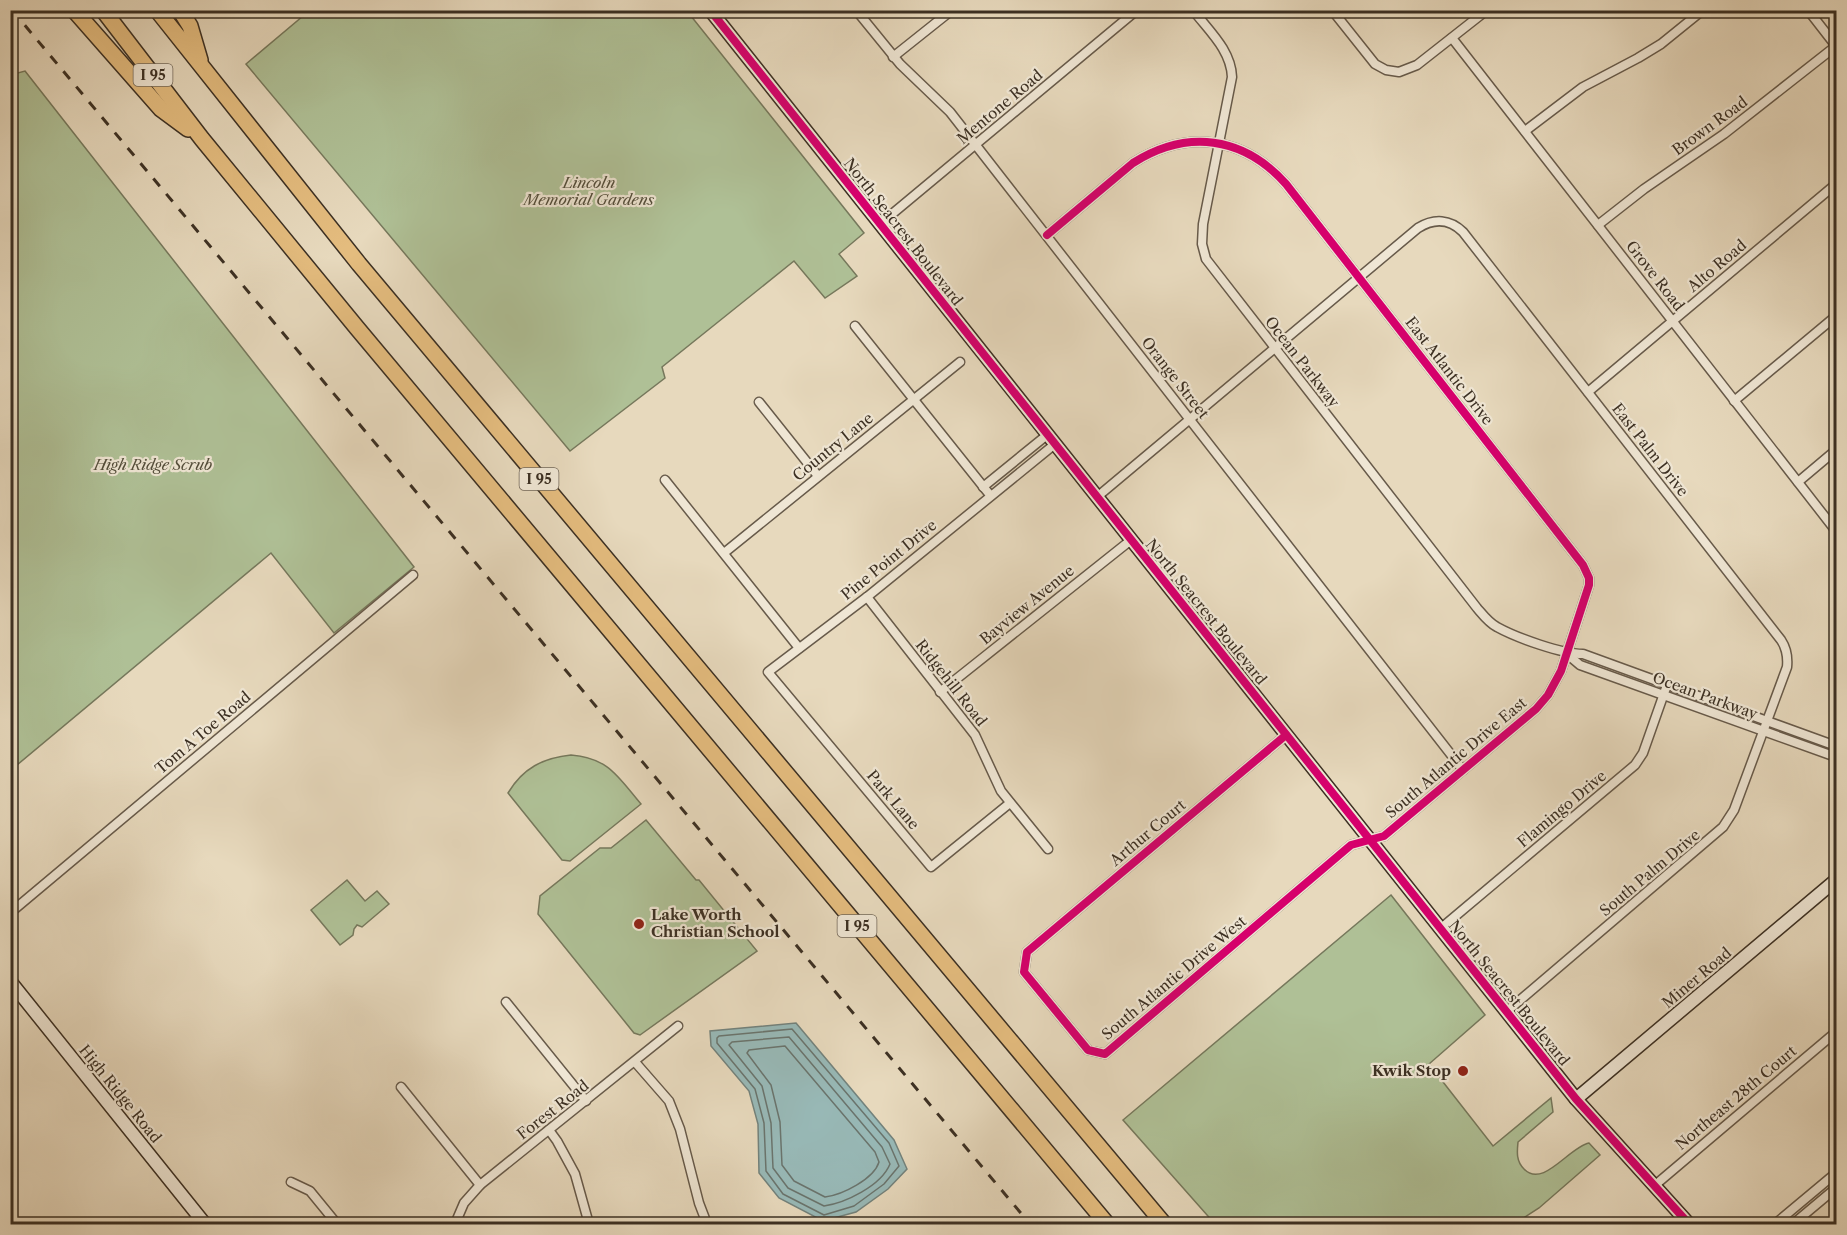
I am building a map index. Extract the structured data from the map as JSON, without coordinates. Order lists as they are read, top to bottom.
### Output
{
  "streets": {
    "highway": ["I 95"],
    "street": [
      "Mentone Road",
      "Brown Road",
      "North Seacrest Boulevard",
      "Alto Road",
      "Grove Road",
      "Ocean Parkway",
      "East Atlantic Drive",
      "Orange Street",
      "Country Lane",
      "East Palm Drive",
      "Pine Point Drive",
      "Bayview Avenue",
      "Ridgehill Road",
      "Tom A Toe Road",
      "South Atlantic Drive East",
      "Park Lane",
      "Flamingo Drive",
      "Arthur Court",
      "South Palm Drive",
      "South Atlantic Drive West",
      "Miner Road",
      "High Ridge Road",
      "Northeast 28th Court",
      "Forest Road"
    ]
  },
  "crossings": [
    ["Mentone Road", "North Seacrest Boulevard"],
    ["Mentone Road", "Orange Street"],
    ["Brown Road", "Grove Road"],
    ["North Seacrest Boulevard", "Pine Point Drive"],
    ["North Seacrest Boulevard", "Bayview Avenue"],
    ["North Seacrest Boulevard", "South Atlantic Drive East"],
    ["North Seacrest Boulevard", "Flamingo Drive"],
    ["North Seacrest Boulevard", "Arthur Court"],
    ["North Seacrest Boulevard", "South Palm Drive"],
    ["North Seacrest Boulevard", "South Atlantic Drive West"],
    ["North Seacrest Boulevard", "Miner Road"],
    ["North Seacrest Boulevard", "Northeast 28th Court"],
    ["Alto Road", "Grove Road"],
    ["Alto Road", "East Palm Drive"],
    ["Ocean Parkway", "East Atlantic Drive"],
    ["Ocean Parkway", "East Palm Drive"],
    ["Ocean Parkway", "South Atlantic Drive East"],
    ["Ocean Parkway", "Flamingo Drive"],
    ["Ocean Parkway", "South Palm Drive"],
    ["East Atlantic Drive", "Orange Street"],
    ["East Atlantic Drive", "East Palm Drive"],
    ["East Atlantic Drive", "South Atlantic Drive East"],
    ["Orange Street", "South Atlantic Drive East"],
    ["East Palm Drive", "South Palm Drive"],
    ["Pine Point Drive", "Ridgehill Road"],
    ["Pine Point Drive", "Park Lane"],
    ["Bayview Avenue", "Ridgehill Road"],
    ["Ridgehill Road", "Park Lane"],
    ["South Atlantic Drive East", "South Atlantic Drive West"],
    ["Arthur Court", "South Atlantic Drive West"]
  ],
  "parks": ["Lincoln Memorial Gardens", "High Ridge Scrub"],
  "places": ["Lake Worth Christian School", "Kwik Stop"]
}
